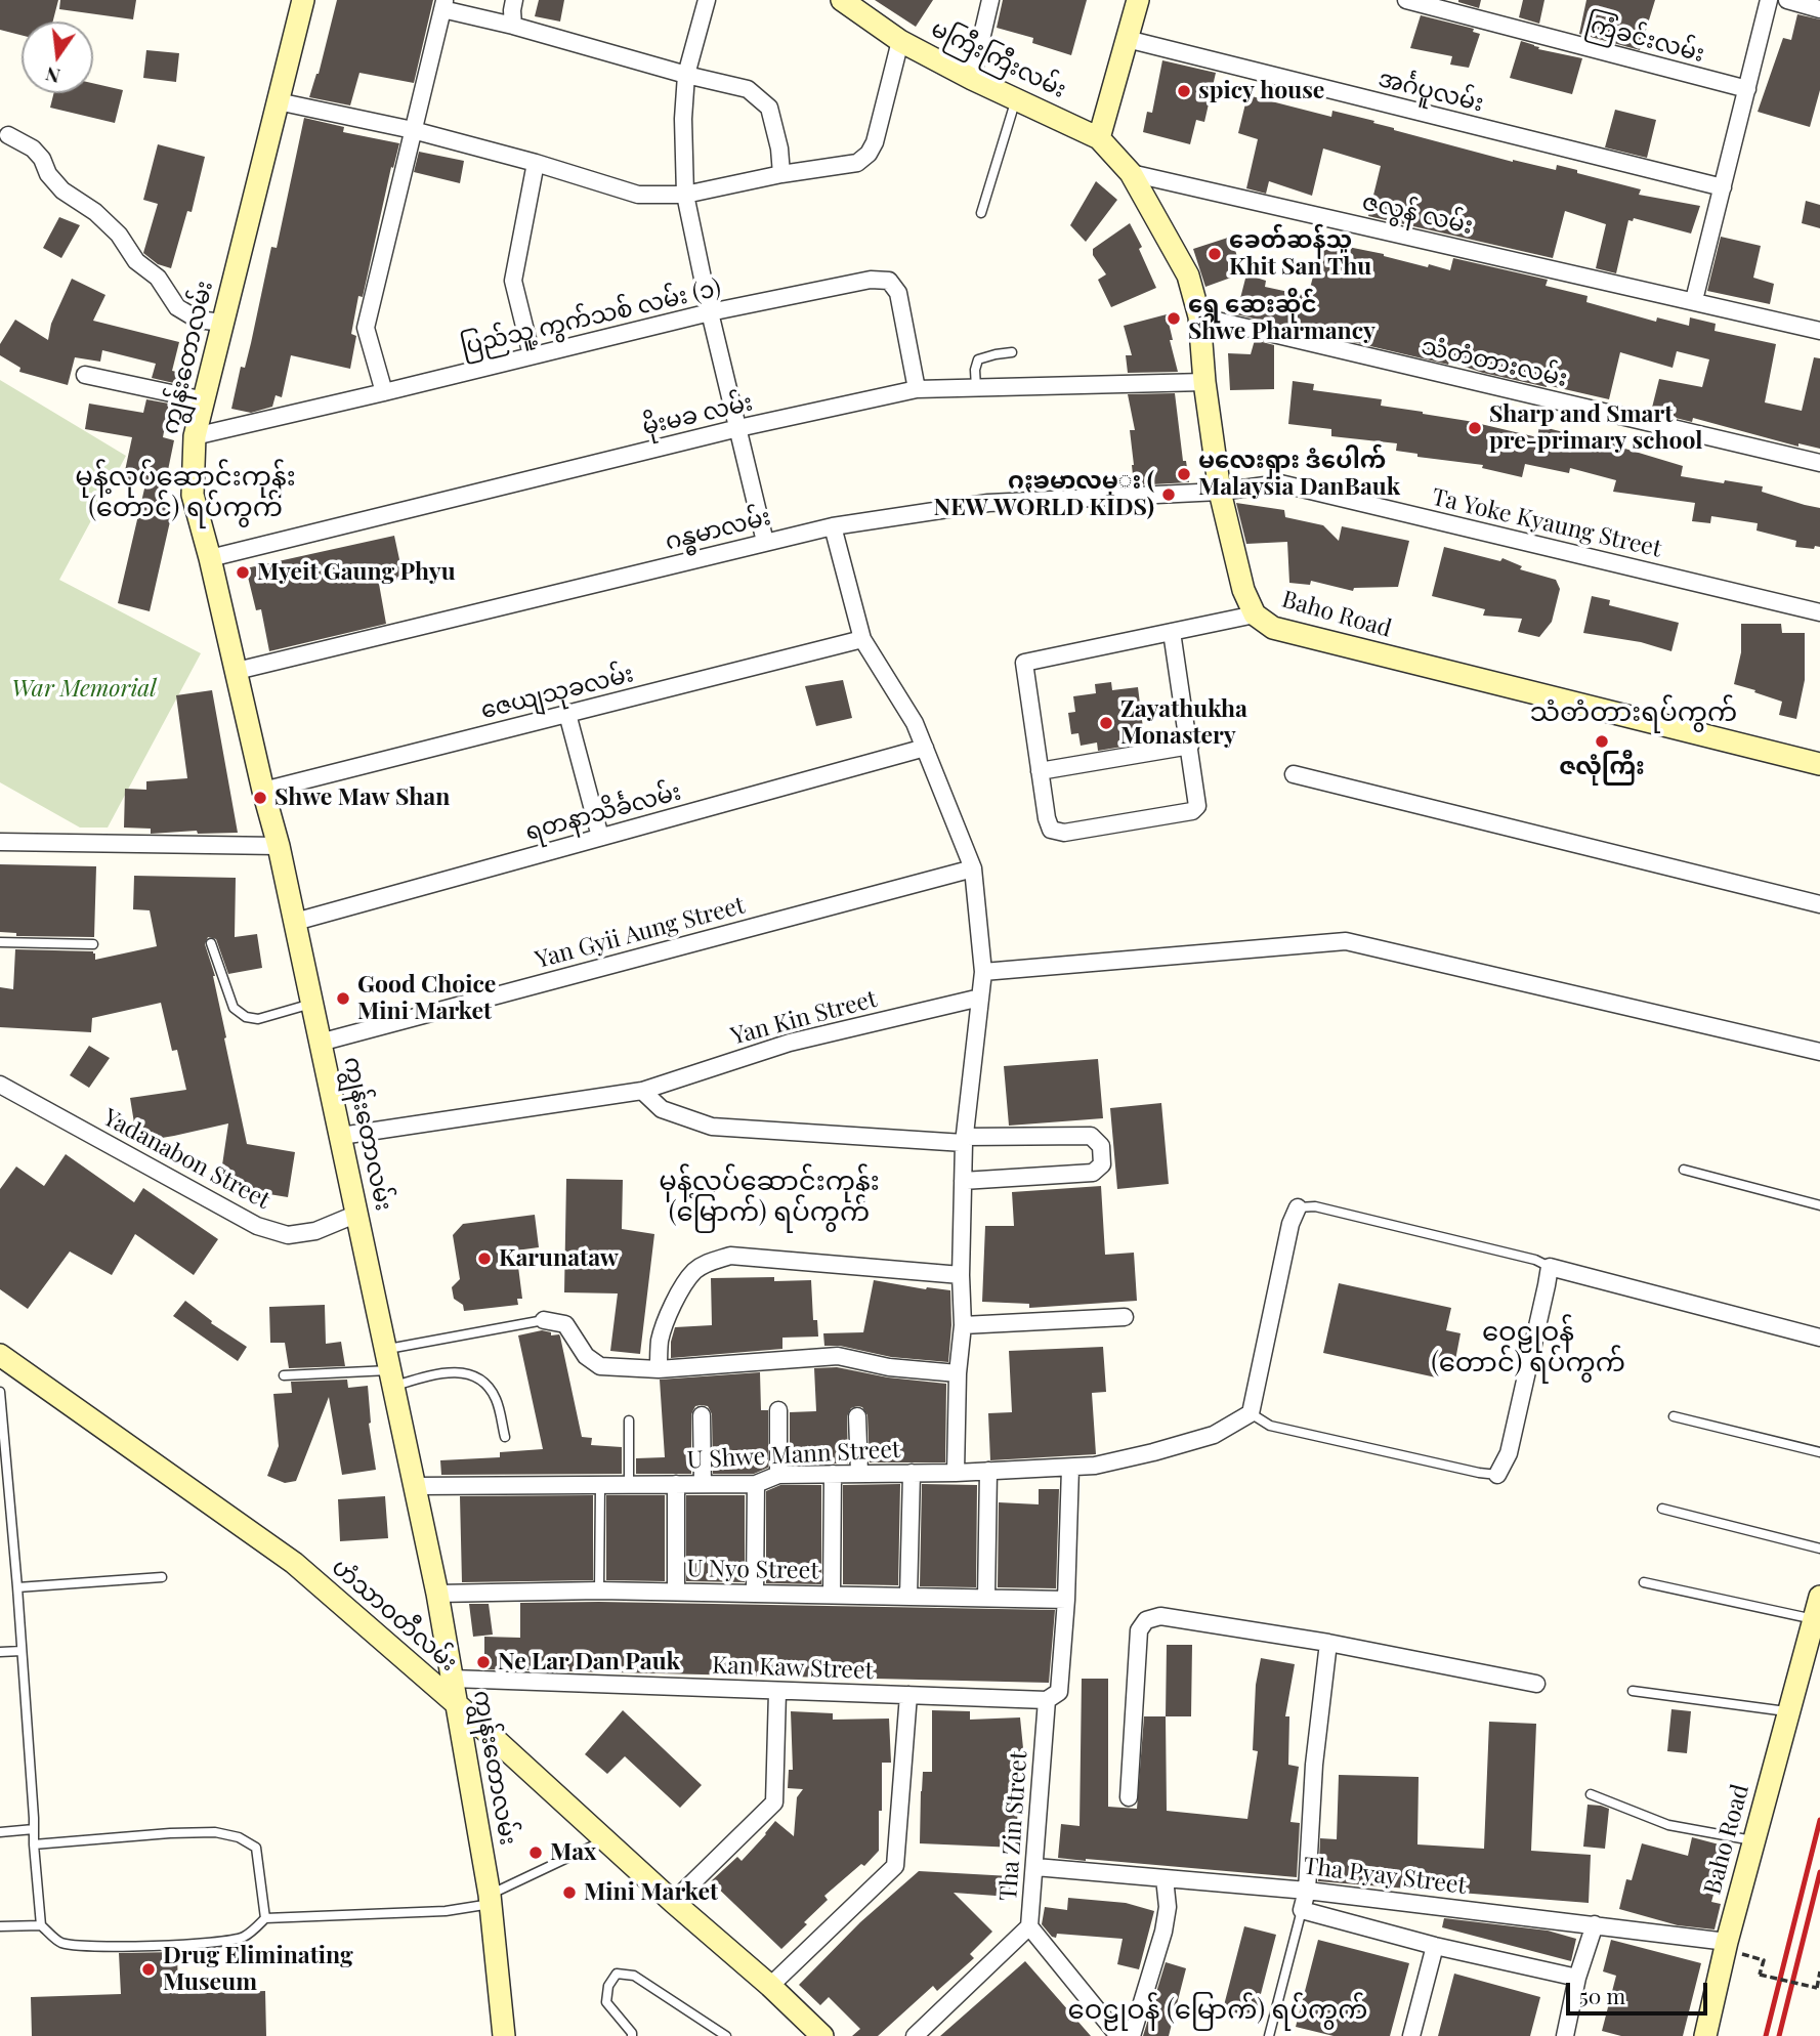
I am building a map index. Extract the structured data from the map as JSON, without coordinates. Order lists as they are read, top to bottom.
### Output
{
  "streets": {
    "main road": [
      "မကြီးကြီးလမ်း",
      "ကျွန်းတောလမ်း",
      "Baho Road",
      "ဟံသာဝတီလမ်း"
    ],
    "street": [
      "ကြံခင်းလမ်း",
      "အင်္ဂပူလမ်း",
      "ဇလွန် လမ်း",
      "ပြည်သူ့ ကွက်သစ် လမ်း (၁)",
      "သံတံတားလမ်း",
      "မိုးမခ လမ်း",
      "Ta Yoke Kyaung Street",
      "ဂန္ဓမာလမ်း",
      "ဇေယျသုခလမ်း",
      "ရတနာသိင်္ခလမ်း",
      "Yan Gyii Aung Street",
      "Yan Kin Street",
      "Yadanabon Street",
      "U Shwe Mann Street",
      "U Nyo Street",
      "Kan Kaw Street",
      "Tha Zin Street",
      "Tha Pyay Street"
    ]
  },
  "crossings": [
    ["မကြီးကြီးလမ်း", "Baho Road"],
    ["ဇလွန် လမ်း", "Baho Road"],
    ["ပြည်သူ့ ကွက်သစ် လမ်း (၁)", "ကျွန်းတောလမ်း"],
    ["ပြည်သူ့ ကွက်သစ် လမ်း (၁)", "မိုးမခ လမ်း"],
    ["ကျွန်းတောလမ်း", "မိုးမခ လမ်း"],
    ["ကျွန်းတောလမ်း", "ဂန္ဓမာလမ်း"],
    ["ကျွန်းတောလမ်း", "ဇေယျသုခလမ်း"],
    ["ကျွန်းတောလမ်း", "ရတနာသိင်္ခလမ်း"],
    ["ကျွန်းတောလမ်း", "Yan Gyii Aung Street"],
    ["ကျွန်းတောလမ်း", "Yan Kin Street"],
    ["ကျွန်းတောလမ်း", "Yadanabon Street"],
    ["ကျွန်းတောလမ်း", "U Shwe Mann Street"],
    ["ကျွန်းတောလမ်း", "U Nyo Street"],
    ["ကျွန်းတောလမ်း", "ဟံသာဝတီလမ်း"],
    ["ကျွန်းတောလမ်း", "Kan Kaw Street"],
    ["သံတံတားလမ်း", "Baho Road"],
    ["မိုးမခ လမ်း", "Baho Road"],
    ["Ta Yoke Kyaung Street", "ဂန္ဓမာလမ်း"],
    ["Ta Yoke Kyaung Street", "Baho Road"],
    ["ဂန္ဓမာလမ်း", "Baho Road"],
    ["Baho Road", "Tha Pyay Street"],
    ["Kan Kaw Street", "Tha Zin Street"],
    ["Tha Zin Street", "Tha Pyay Street"]
  ],
  "districts": [
    "မုန့်လုပ်ဆောင်းကုန်း (တောင်) ရပ်ကွက်",
    "သံတံတားရပ်ကွက်",
    "မုန့်လုပ်ဆောင်းကုန်း (မြောက်) ရပ်ကွက်",
    "ဝေဠုဝန် (တောင်) ရပ်ကွက်",
    "ဝေဠုဝန် (မြောက်) ရပ်ကွက်"
  ],
  "parks": ["War Memorial"],
  "places": [
    "spicy house",
    "ခေတ်ဆန်သူ Khit San Thu",
    "ရွှေ ဆေးဆိုင် Shwe Pharmancy",
    "Sharp and Smart pre-primary school",
    "မလေးရှား ဒံပေါက် Malaysia DanBauk",
    "ဂႏၶမာလမ္း ( NEW WORLD KIDS)",
    "Myeit Gaung Phyu",
    "Zayathukha Monastery",
    "ဇလုံကြီး",
    "Shwe Maw Shan",
    "Good Choice Mini Market",
    "Karunataw",
    "Ne Lar Dan Pauk",
    "Max",
    "Mini Market",
    "Drug Eliminating Museum"
  ],
  "scale_bar": "50 m",
  "north": "bottom"
}
